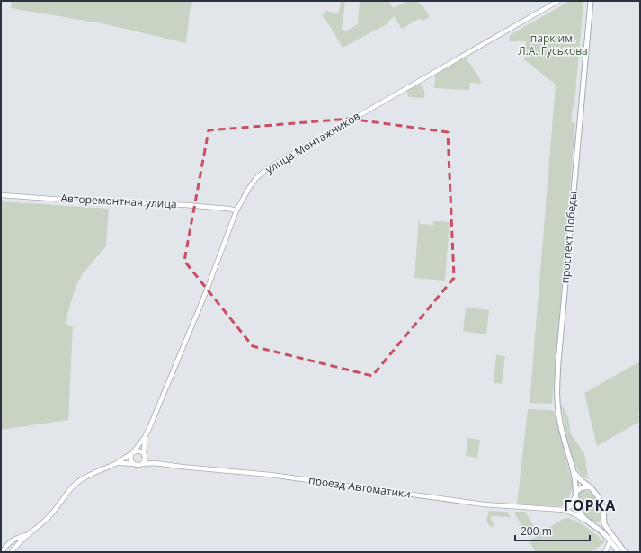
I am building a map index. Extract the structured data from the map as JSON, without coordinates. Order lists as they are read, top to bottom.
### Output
{
  "streets": {
    "main road": [
      "улица Монтажников",
      "Авторемонтная улица",
      "проспект Победы",
      "проезд Автоматики"
    ]
  },
  "crossings": [
    ["улица Монтажников", "Авторемонтная улица"],
    ["улица Монтажников", "проезд Автоматики"]
  ],
  "districts": ["ГОРКА"],
  "parks": ["парк им. Л.А. Гуськова"],
  "scale_bar": "200 m"
}
